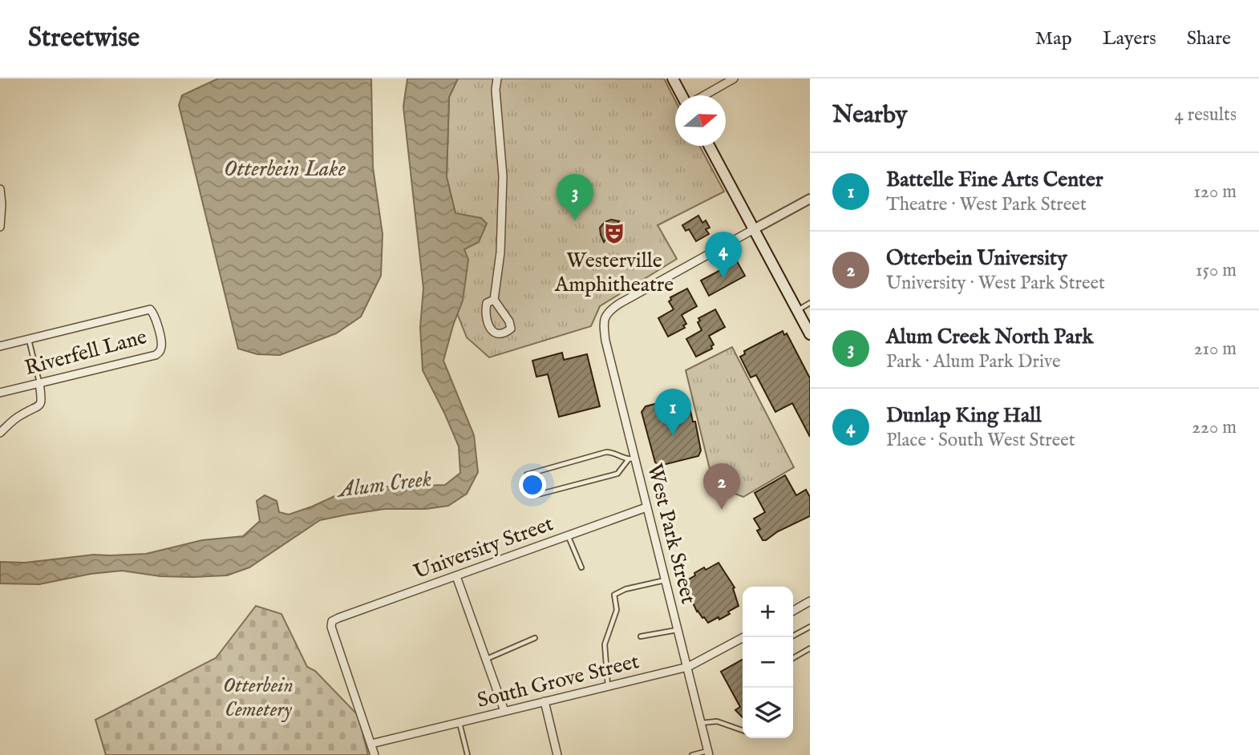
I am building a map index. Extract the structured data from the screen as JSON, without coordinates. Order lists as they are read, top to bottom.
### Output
{
  "streets": {
    "street": [
      "Riverfell Lane",
      "West Park Street",
      "University Street",
      "South Grove Street"
    ]
  },
  "crossings": [
    ["West Park Street", "University Street"],
    ["West Park Street", "South Grove Street"],
    ["University Street", "South Grove Street"]
  ],
  "water": ["Otterbein Lake", "Alum Creek"],
  "parks": ["Otterbein Cemetery"],
  "places": {
    "theatre": ["Westerville Amphitheatre"]
  },
  "north": "right",
  "page": {
    "header": "Streetwise",
    "nav": ["Map", "Layers", "Share"],
    "heading": ["Nearby", "4 results"],
    "list": [
      {
        "mark": "1",
        "name": "Battelle Fine Arts Center",
        "note": "Theatre · West Park Street",
        "value": "120 m"
      },
      {
        "mark": "2",
        "name": "Otterbein University",
        "note": "University · West Park Street",
        "value": "150 m"
      },
      {
        "mark": "3",
        "name": "Alum Creek North Park",
        "note": "Park · Alum Park Drive",
        "value": "210 m"
      },
      {
        "mark": "4",
        "name": "Dunlap King Hall",
        "note": "Place · South West Street",
        "value": "220 m"
      }
    ],
    "pins": [
      "3",
      "4",
      "1",
      "2"
    ],
    "map_buttons": ["+", "−"]
  }
}
